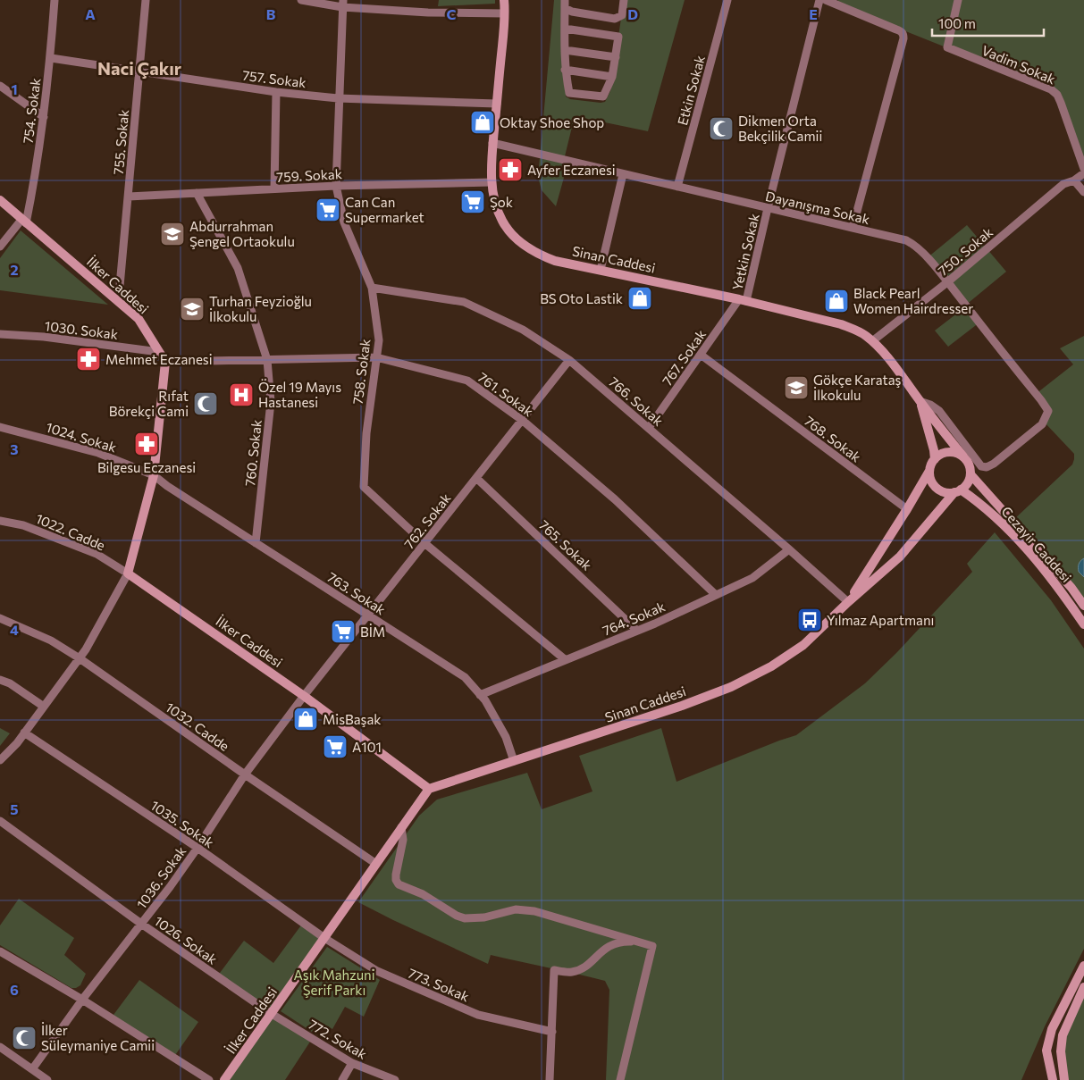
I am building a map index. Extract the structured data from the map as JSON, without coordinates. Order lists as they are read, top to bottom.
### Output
{
  "streets": {
    "main road": ["Sinan Caddesi", "İlker Caddesi", "Cezayir Caddesi"],
    "street": [
      "Vadim Sokak",
      "757. Sokak",
      "Etkin Sokak",
      "754. Sokak",
      "755. Sokak",
      "759. Sokak",
      "Dayanışma Sokak",
      "750. Sokak",
      "Yetkin Sokak",
      "1030. Sokak",
      "767. Sokak",
      "758. Sokak",
      "761. Sokak",
      "766. Sokak",
      "1024. Sokak",
      "768. Sokak",
      "760. Sokak",
      "762. Sokak",
      "1022. Cadde",
      "765. Sokak",
      "763. Sokak",
      "764. Sokak",
      "1032. Cadde",
      "1035. Sokak",
      "1036. Sokak",
      "1026. Sokak",
      "773. Sokak",
      "772. Sokak"
    ]
  },
  "crossings": [
    ["757. Sokak", "754. Sokak"],
    ["757. Sokak", "755. Sokak"],
    ["757. Sokak", "Sinan Caddesi"],
    ["757. Sokak", "758. Sokak"],
    ["Etkin Sokak", "Dayanışma Sokak"],
    ["754. Sokak", "İlker Caddesi"],
    ["755. Sokak", "759. Sokak"],
    ["759. Sokak", "Sinan Caddesi"],
    ["759. Sokak", "758. Sokak"],
    ["759. Sokak", "760. Sokak"],
    ["Dayanışma Sokak", "750. Sokak"],
    ["Dayanışma Sokak", "Yetkin Sokak"],
    ["Dayanışma Sokak", "Sinan Caddesi"],
    ["750. Sokak", "Sinan Caddesi"],
    ["Yetkin Sokak", "Sinan Caddesi"],
    ["Yetkin Sokak", "767. Sokak"],
    ["Sinan Caddesi", "İlker Caddesi"],
    ["Sinan Caddesi", "767. Sokak"],
    ["Sinan Caddesi", "766. Sokak"],
    ["Sinan Caddesi", "768. Sokak"],
    ["Sinan Caddesi", "Cezayir Caddesi"],
    ["Sinan Caddesi", "763. Sokak"],
    ["İlker Caddesi", "1030. Sokak"],
    ["İlker Caddesi", "761. Sokak"],
    ["İlker Caddesi", "762. Sokak"],
    ["İlker Caddesi", "1022. Cadde"],
    ["İlker Caddesi", "1032. Cadde"],
    ["İlker Caddesi", "1035. Sokak"],
    ["İlker Caddesi", "1036. Sokak"],
    ["İlker Caddesi", "1026. Sokak"],
    ["İlker Caddesi", "773. Sokak"],
    ["İlker Caddesi", "772. Sokak"],
    ["767. Sokak", "766. Sokak"],
    ["767. Sokak", "768. Sokak"],
    ["758. Sokak", "761. Sokak"],
    ["758. Sokak", "766. Sokak"],
    ["758. Sokak", "762. Sokak"],
    ["758. Sokak", "764. Sokak"],
    ["761. Sokak", "760. Sokak"],
    ["761. Sokak", "762. Sokak"],
    ["761. Sokak", "764. Sokak"],
    ["766. Sokak", "762. Sokak"],
    ["766. Sokak", "764. Sokak"],
    ["1024. Sokak", "763. Sokak"],
    ["760. Sokak", "763. Sokak"],
    ["762. Sokak", "765. Sokak"],
    ["762. Sokak", "763. Sokak"],
    ["762. Sokak", "1036. Sokak"],
    ["765. Sokak", "764. Sokak"],
    ["763. Sokak", "764. Sokak"],
    ["1032. Cadde", "1036. Sokak"],
    ["1035. Sokak", "1036. Sokak"],
    ["1035. Sokak", "773. Sokak"],
    ["1036. Sokak", "1026. Sokak"],
    ["1026. Sokak", "772. Sokak"]
  ],
  "districts": ["Naci Çakır"],
  "parks": ["Aşık Mahzuni Şerif Parkı"],
  "places": {
    "shop": [
      "Oktay Shoe Shop",
      "BS Oto Lastik",
      "Black Pearl Women Hairdresser",
      "MisBaşak"
    ],
    "mosque": ["Dikmen Orta Bekçilik Camii", "Rıfat Börekçi Cami", "İlker Süleymaniye Camii"],
    "pharmacy": ["Ayfer Eczanesi", "Mehmet Eczanesi", "Bilgesu Eczanesi"],
    "supermarket": [
      "Şok",
      "Can Can Supermarket",
      "BİM",
      "A101"
    ],
    "school or university": ["Abdurrahman Şengel Ortaokulu", "Turhan Feyzioğlu İlkokulu", "Gökçe Karataş İlkokulu"],
    "hospital": ["Özel 19 Mayıs Hastanesi"],
    "bus stop": ["Yılmaz Apartmanı"]
  },
  "scale_bar": "100 m",
  "grid": {
    "columns": [
      "A",
      "B",
      "C",
      "D",
      "E"
    ],
    "rows": [
      "1",
      "2",
      "3",
      "4",
      "5",
      "6"
    ]
  }
}
